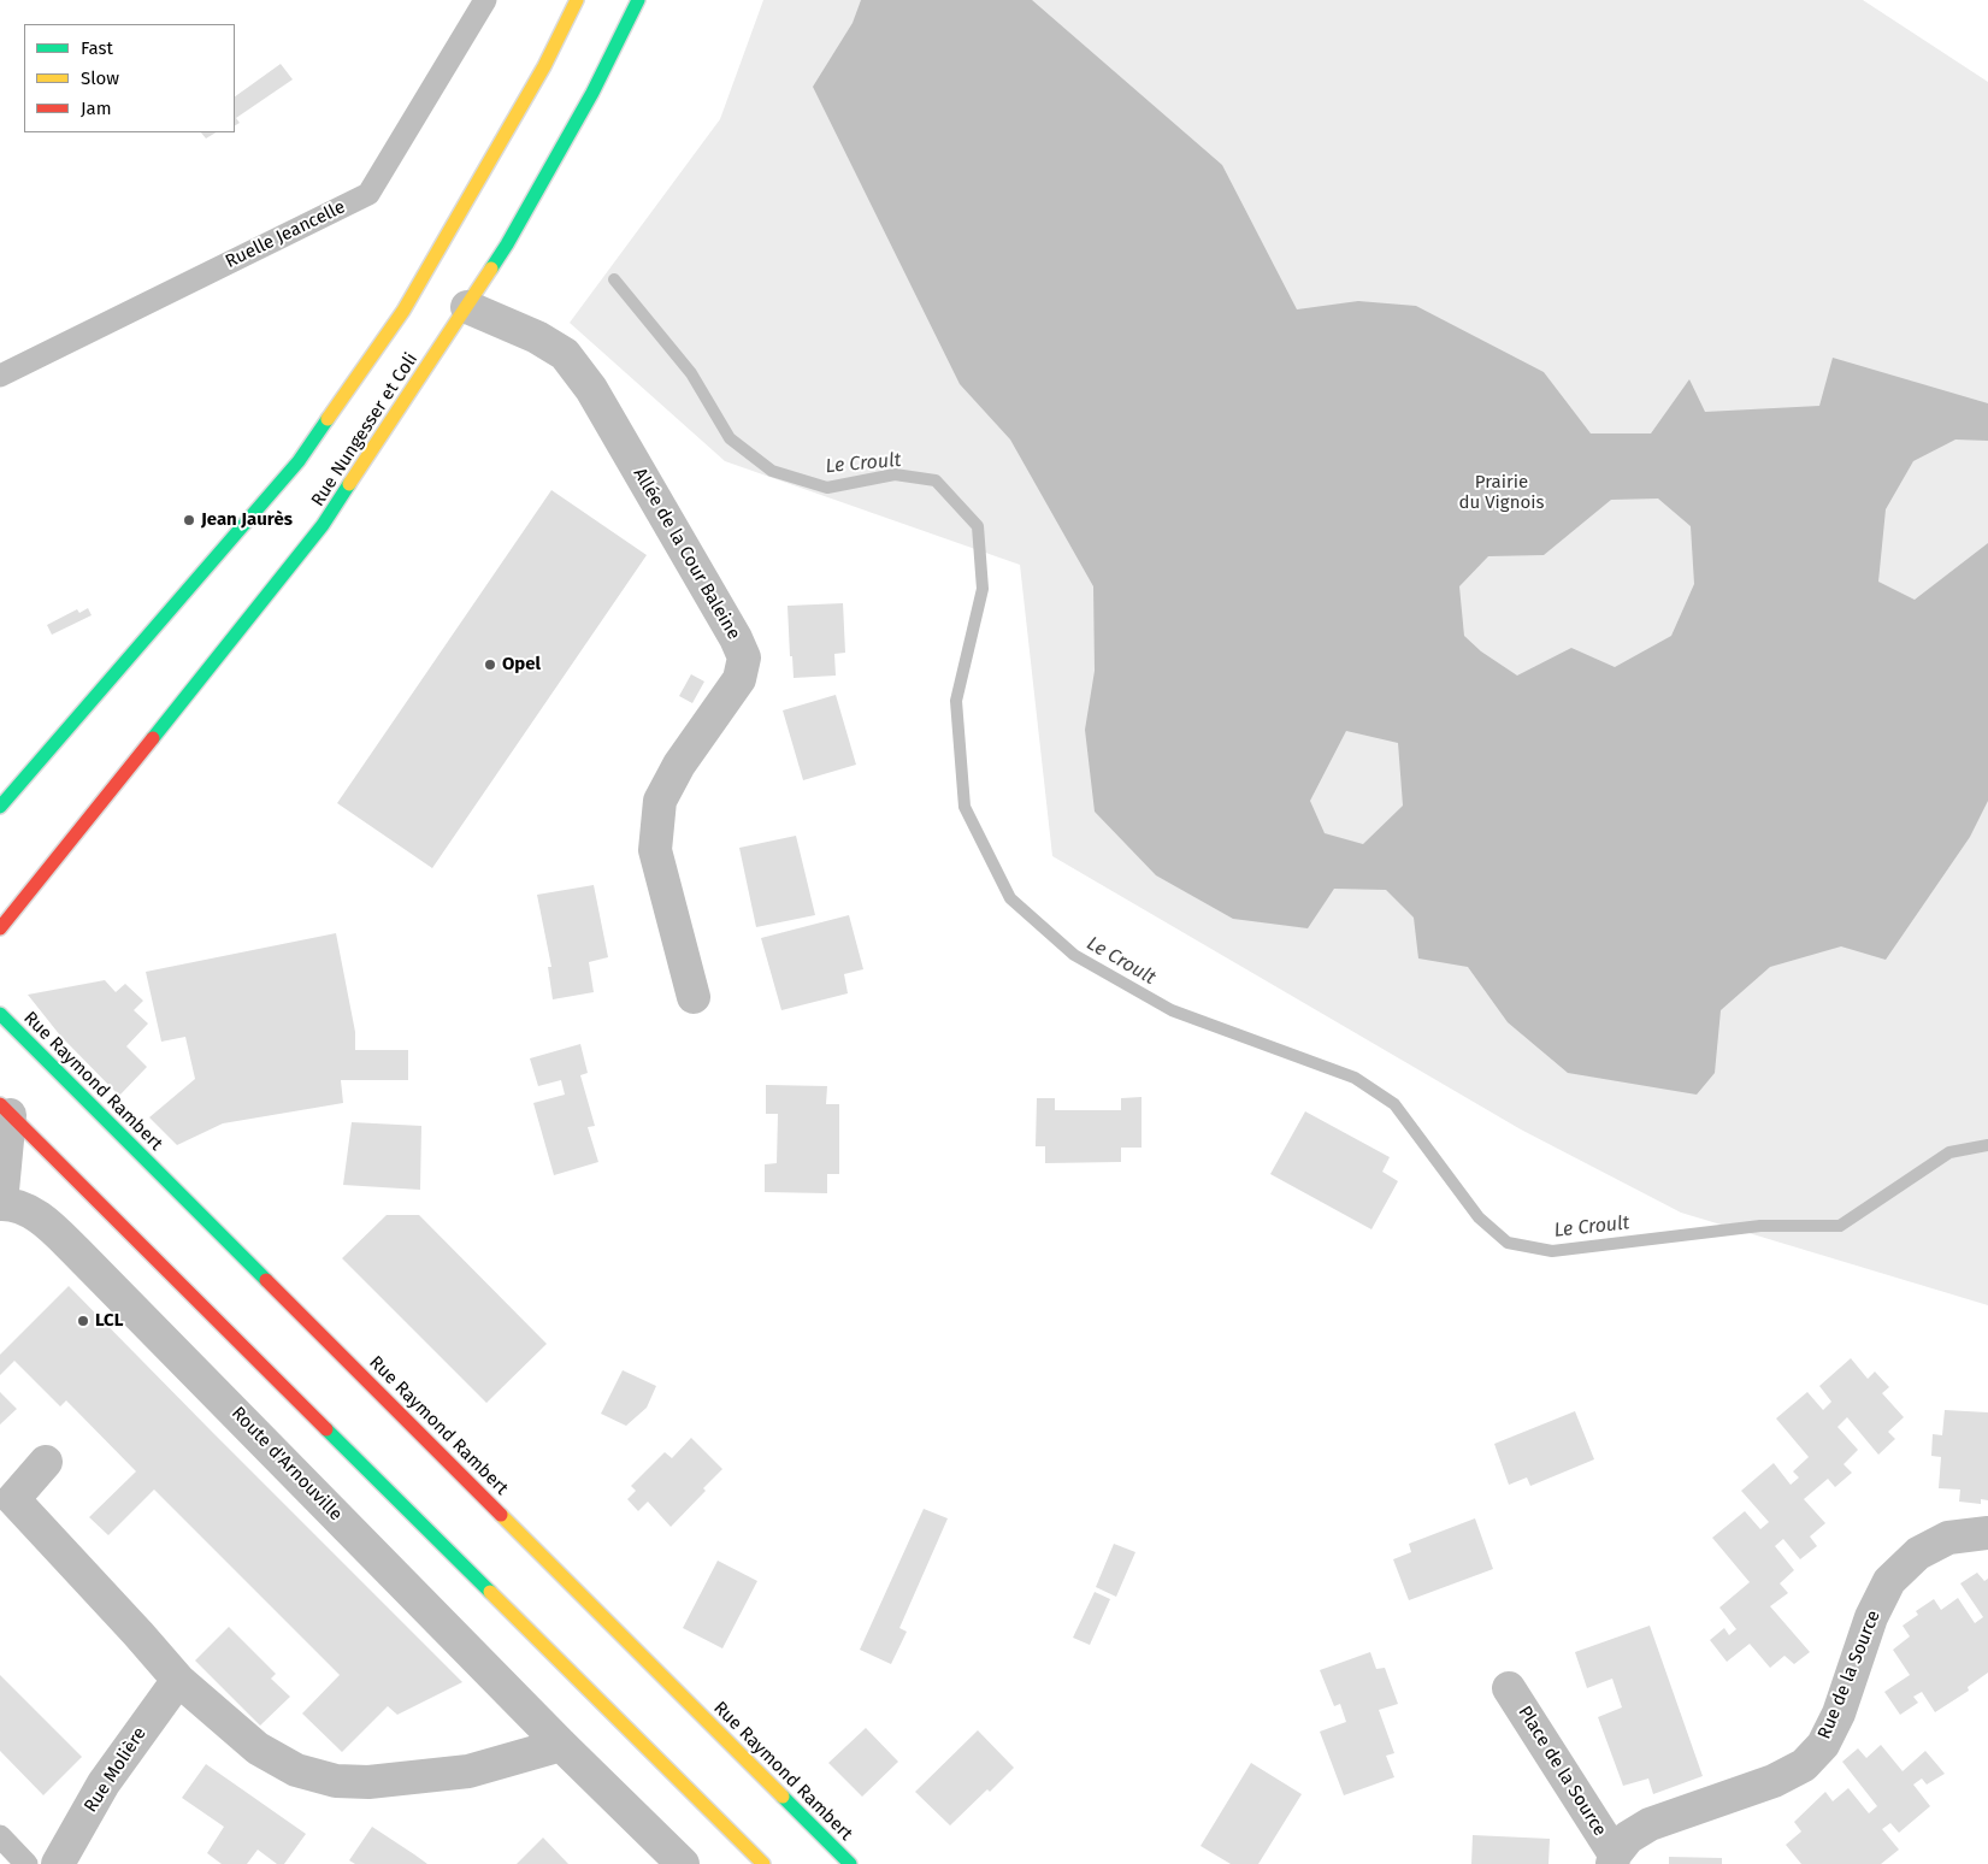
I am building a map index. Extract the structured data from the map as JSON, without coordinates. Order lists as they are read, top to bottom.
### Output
{
  "streets": {
    "main road": ["Rue Nungesser et Coli", "Rue Raymond Rambert"],
    "street": [
      "Allée de la Cour Baleine",
      "Route d'Arnouville",
      "Rue de la Source",
      "Rue Molière",
      "Place de la Source"
    ],
    "lane": ["Ruelle Jeancelle"]
  },
  "crossings": [
    ["Rue Nungesser et Coli", "Allée de la Cour Baleine"],
    ["Rue de la Source", "Place de la Source"]
  ],
  "water": ["Le Croult"],
  "parks": ["Prairie du Vignois"],
  "places": ["Jean Jaurès", "Opel", "LCL"],
  "legend": ["Fast", "Slow", "Jam"]
}
